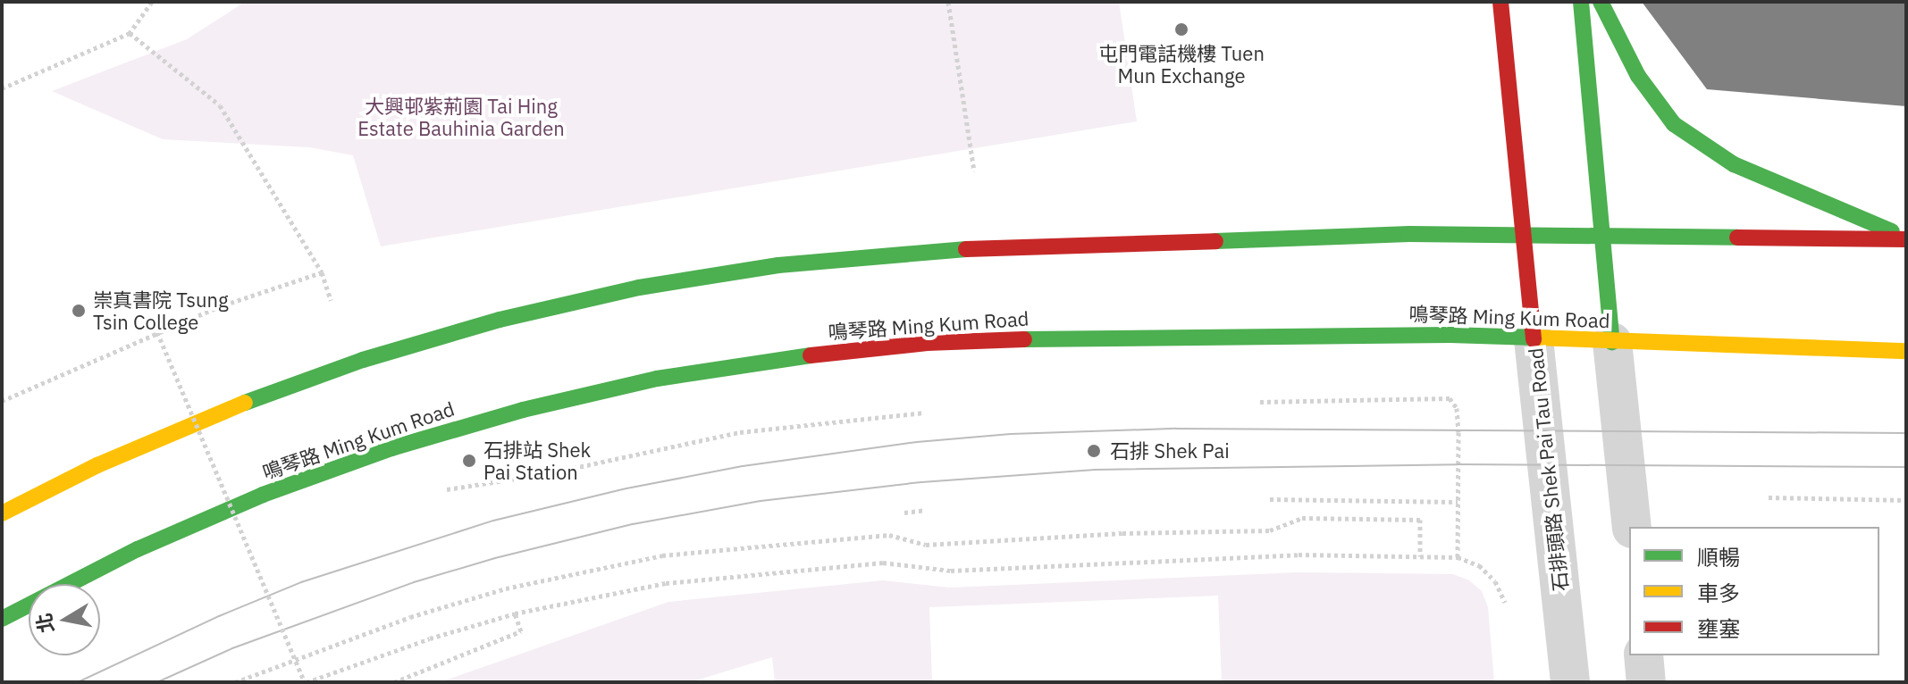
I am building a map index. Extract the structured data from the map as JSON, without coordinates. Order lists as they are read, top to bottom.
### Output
{
  "streets": {
    "main road": ["鳴琴路 Ming Kum Road", "石排頭路 Shek Pai Tau Road"]
  },
  "crossings": [
    ["鳴琴路 Ming Kum Road", "石排頭路 Shek Pai Tau Road"]
  ],
  "parks": ["大興邨紫荊園 Tai Hing Estate Bauhinia Garden"],
  "places": [
    "屯門電話機樓 Tuen Mun Exchange",
    "崇真書院 Tsung Tsin College",
    "石排 Shek Pai",
    "石排站 Shek Pai Station"
  ],
  "legend": ["順暢", "車多", "壅塞"],
  "north": "left"
}
